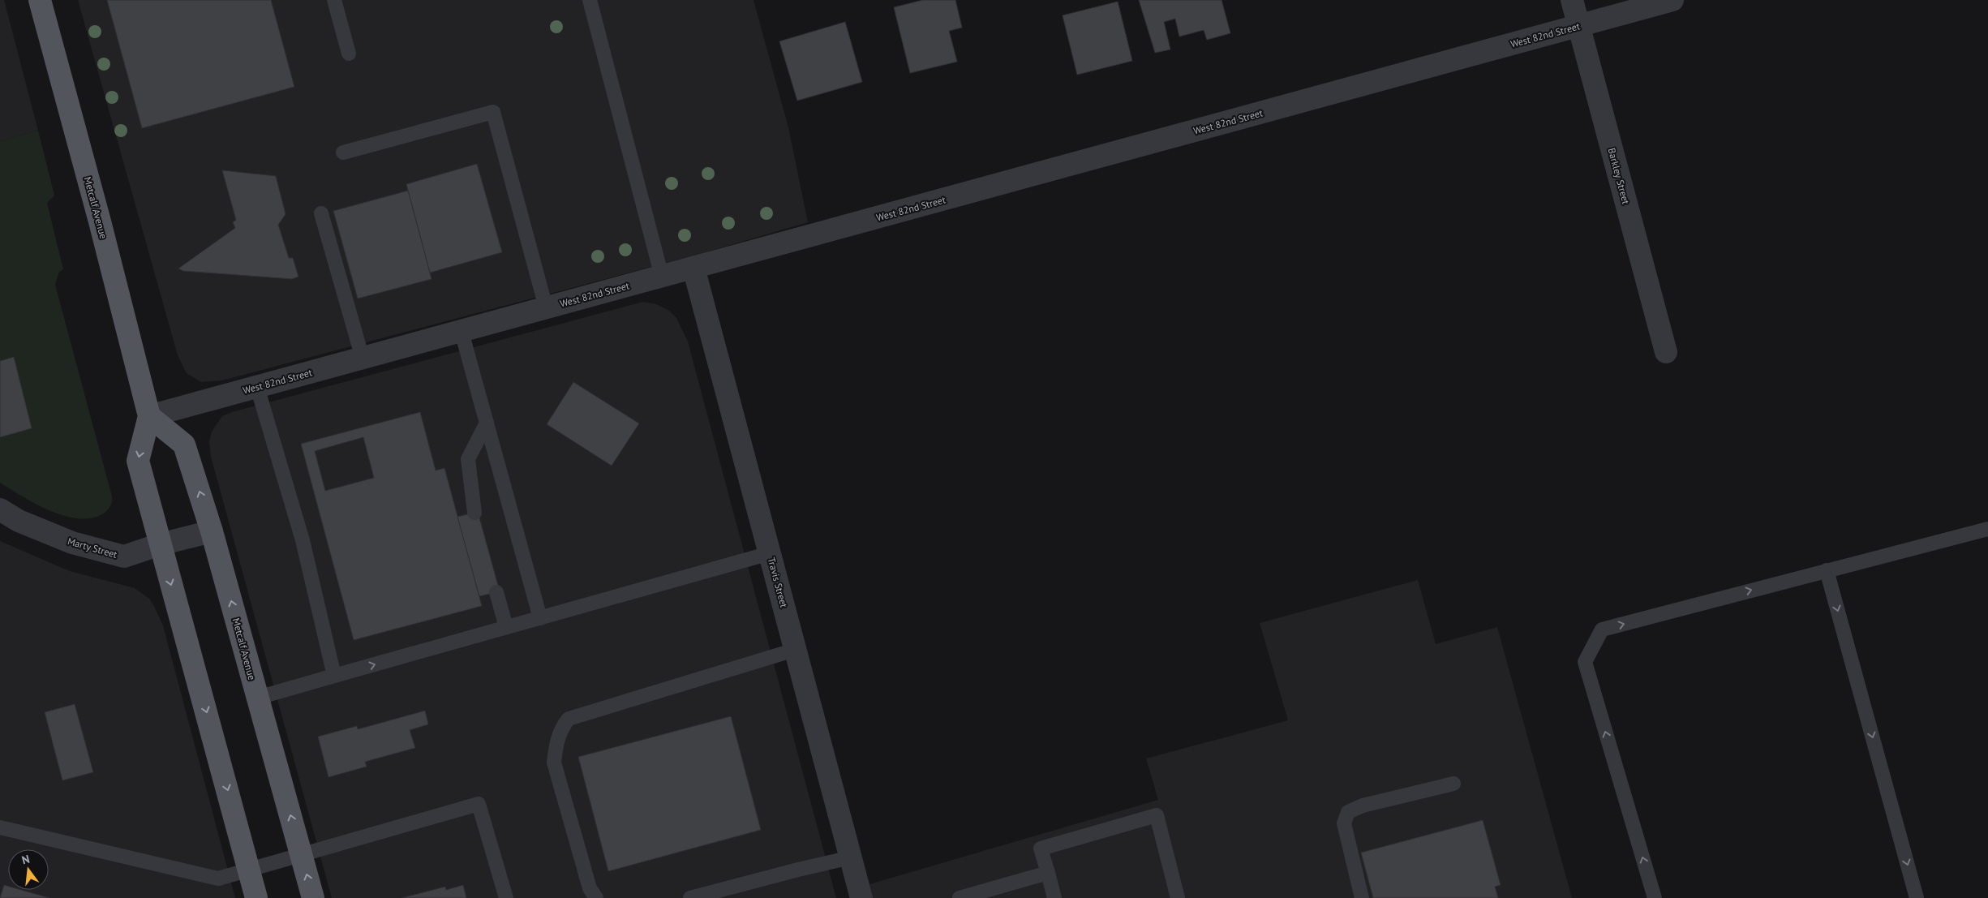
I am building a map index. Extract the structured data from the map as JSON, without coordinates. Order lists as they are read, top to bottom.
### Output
{
  "streets": {
    "main road": ["Metcalf Avenue"],
    "street": [
      "West 82nd Street",
      "Barkley Street",
      "Marty Street",
      "Travis Street"
    ]
  },
  "crossings": [
    ["West 82nd Street", "Barkley Street"],
    ["West 82nd Street", "Metcalf Avenue"],
    ["West 82nd Street", "Travis Street"],
    ["Metcalf Avenue", "Marty Street"]
  ],
  "north": "top"
}
